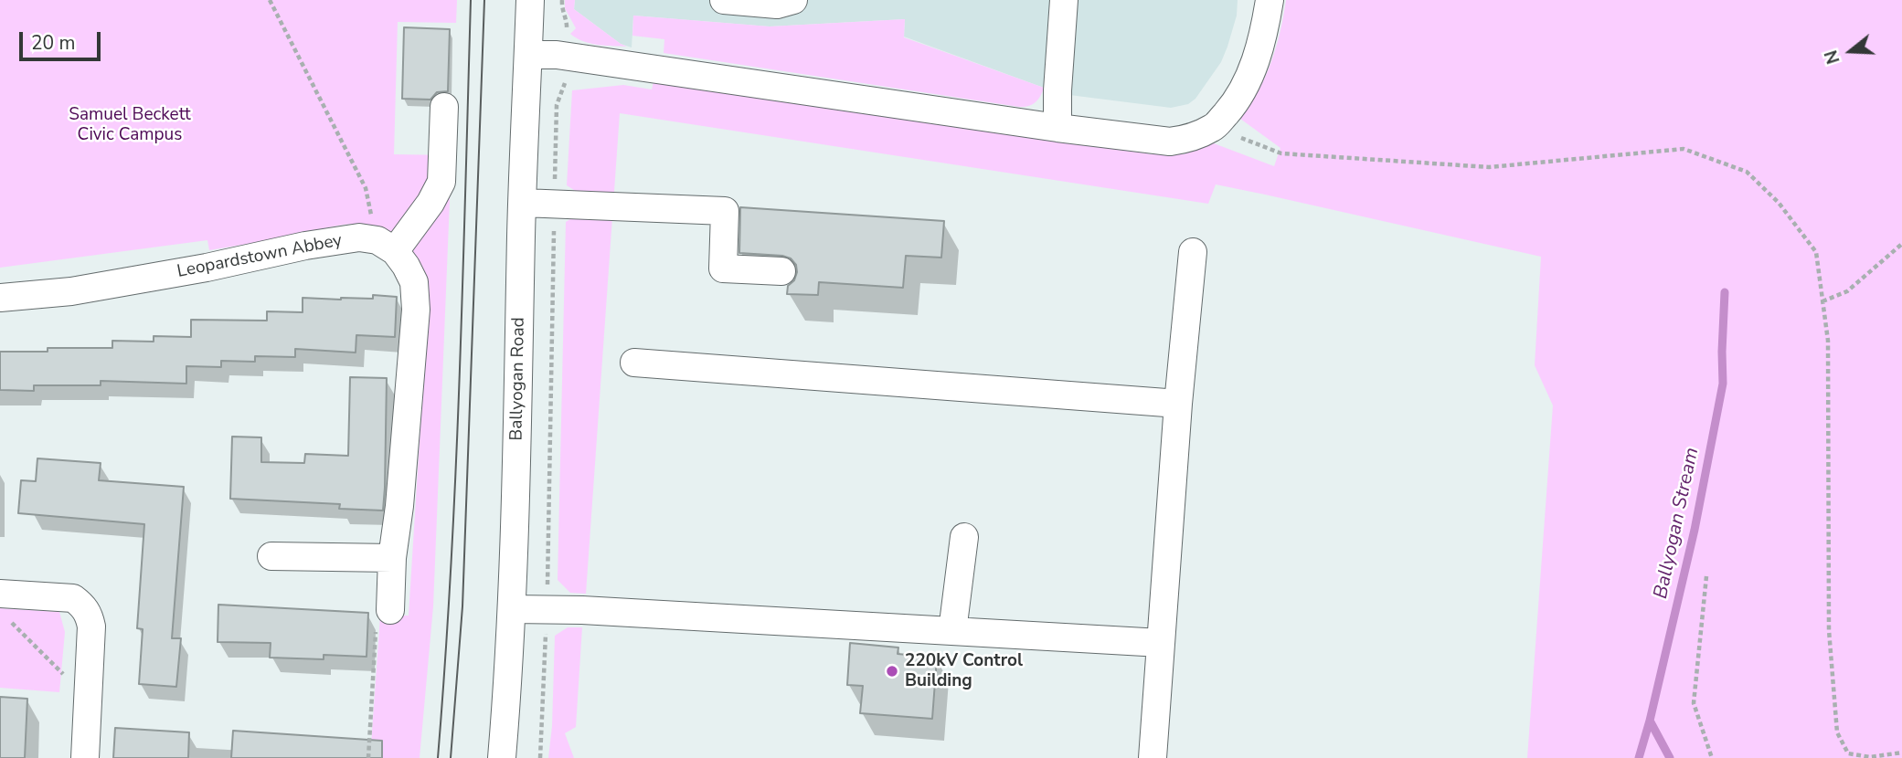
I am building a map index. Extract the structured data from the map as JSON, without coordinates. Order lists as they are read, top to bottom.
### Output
{
  "streets": {
    "street": ["Leopardstown Abbey", "Ballyogan Road"]
  },
  "water": ["Ballyogan Stream"],
  "parks": ["Samuel Beckett Civic Campus"],
  "places": ["220kV Control Building"],
  "scale_bar": "20 m",
  "north": "left"
}
